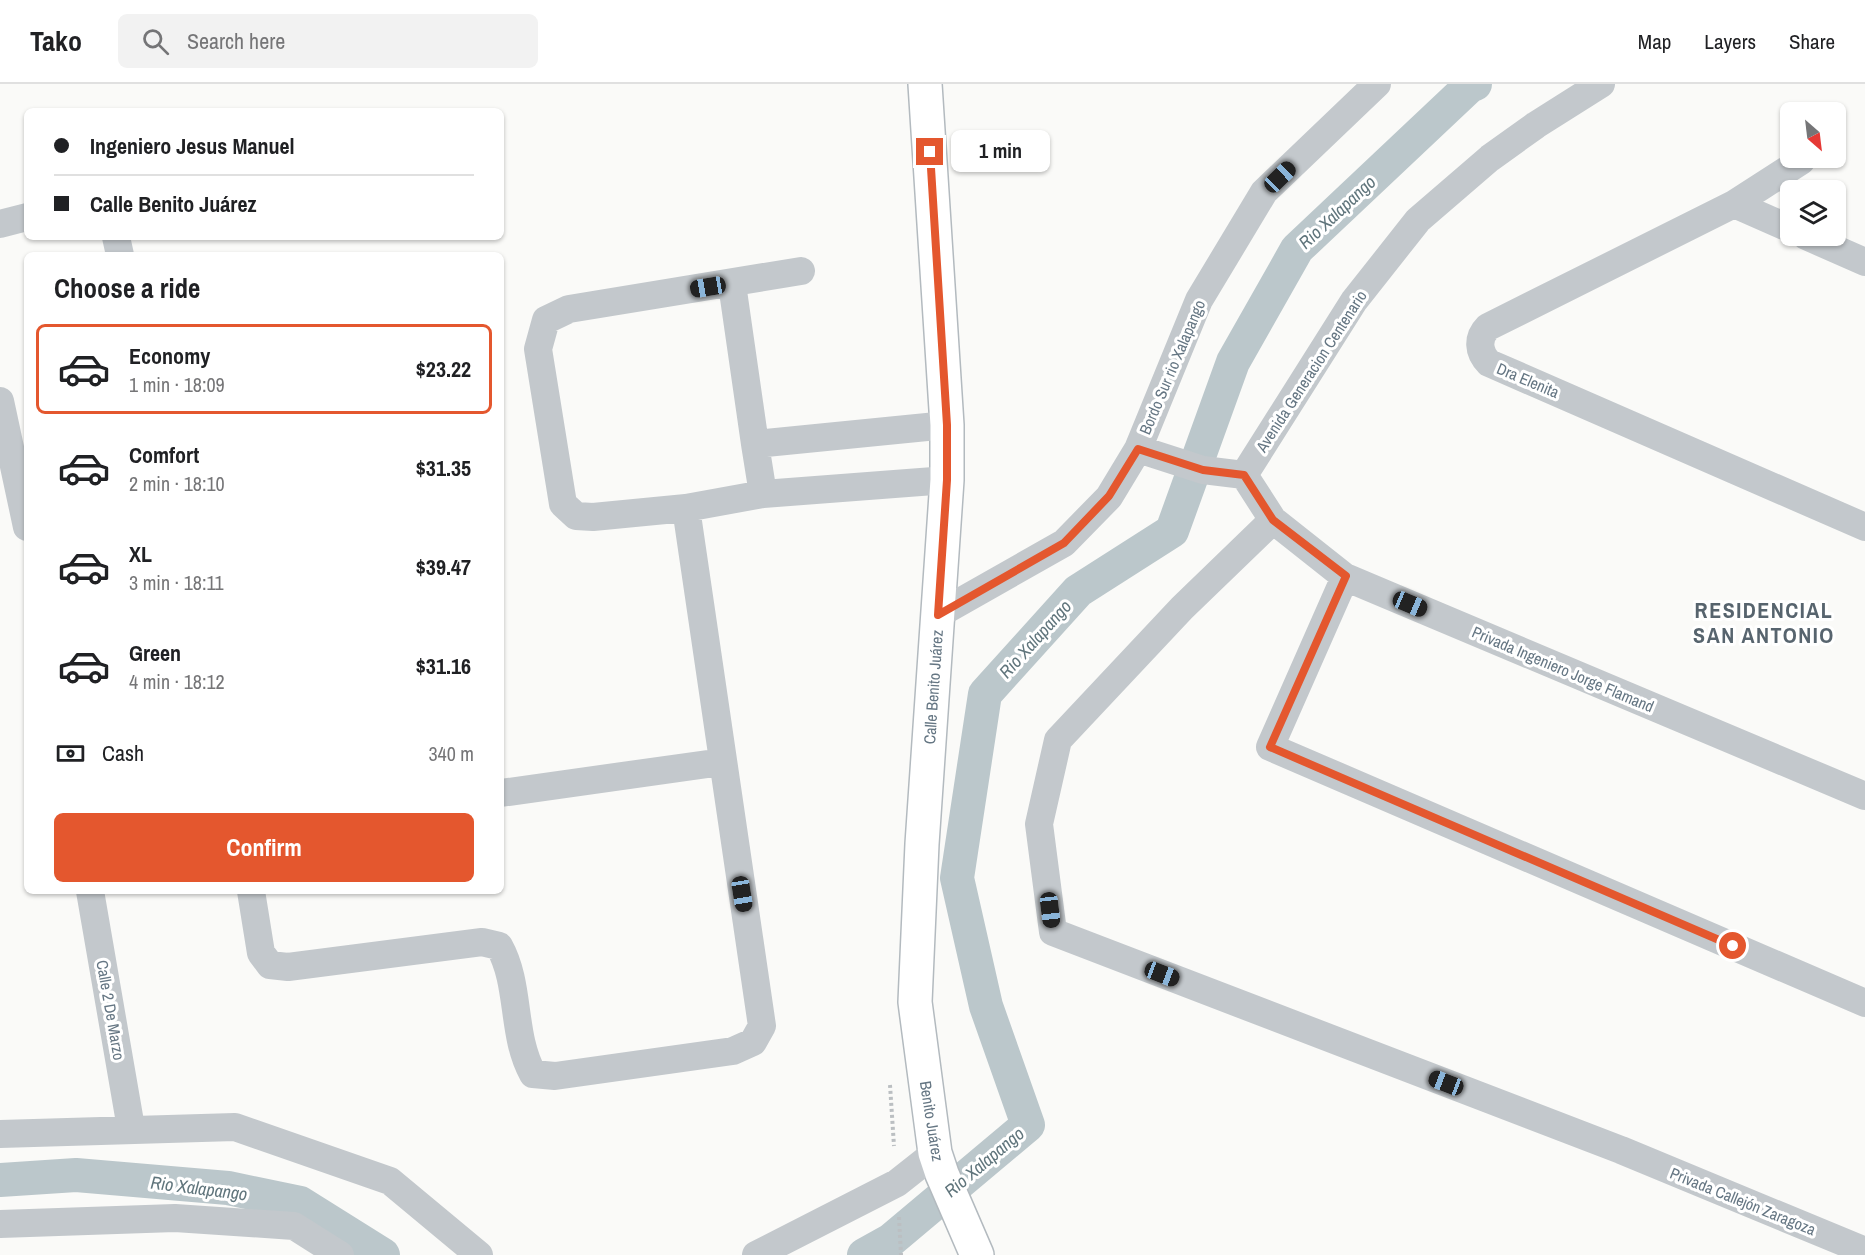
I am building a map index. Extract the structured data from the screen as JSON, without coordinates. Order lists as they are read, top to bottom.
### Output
{
  "streets": {
    "main road": ["Calle Benito Juárez", "Benito Juárez"],
    "street": [
      "Bordo Sur rio Xalapango",
      "Avenida Generacion Centenario",
      "Dra Elenita",
      "Privada Ingeniero Jorge Flamand",
      "Calle 2 De Marzo",
      "Privada Callejón Zaragoza"
    ]
  },
  "crossings": [
    ["Bordo Sur rio Xalapango", "Calle Benito Juárez"],
    ["Privada Ingeniero Jorge Flamand", "Privada Callejón Zaragoza"],
    ["Calle Benito Juárez", "Benito Juárez"]
  ],
  "districts": ["RESIDENCIAL SAN ANTONIO"],
  "water": ["Rio Xalapango"],
  "north": "bottom right",
  "page": {
    "header": "Tako",
    "search": "Search here",
    "nav": ["Map", "Layers", "Share"],
    "banner": ["Ingeniero Jesus Manuel", "Calle Benito Juárez"],
    "bubble": "1 min",
    "heading": "Choose a ride",
    "list": [
      {
        "name": "Economy",
        "note": "1 min · 18:09",
        "value": "$23.22"
      },
      {
        "name": "Comfort",
        "note": "2 min · 18:10",
        "value": "$31.35"
      },
      {
        "name": "XL",
        "note": "3 min · 18:11",
        "value": "$39.47"
      },
      {
        "name": "Green",
        "note": "4 min · 18:12",
        "value": "$31.16"
      }
    ],
    "pay": ["Cash", "340 m"],
    "buttons": "Confirm"
  }
}
